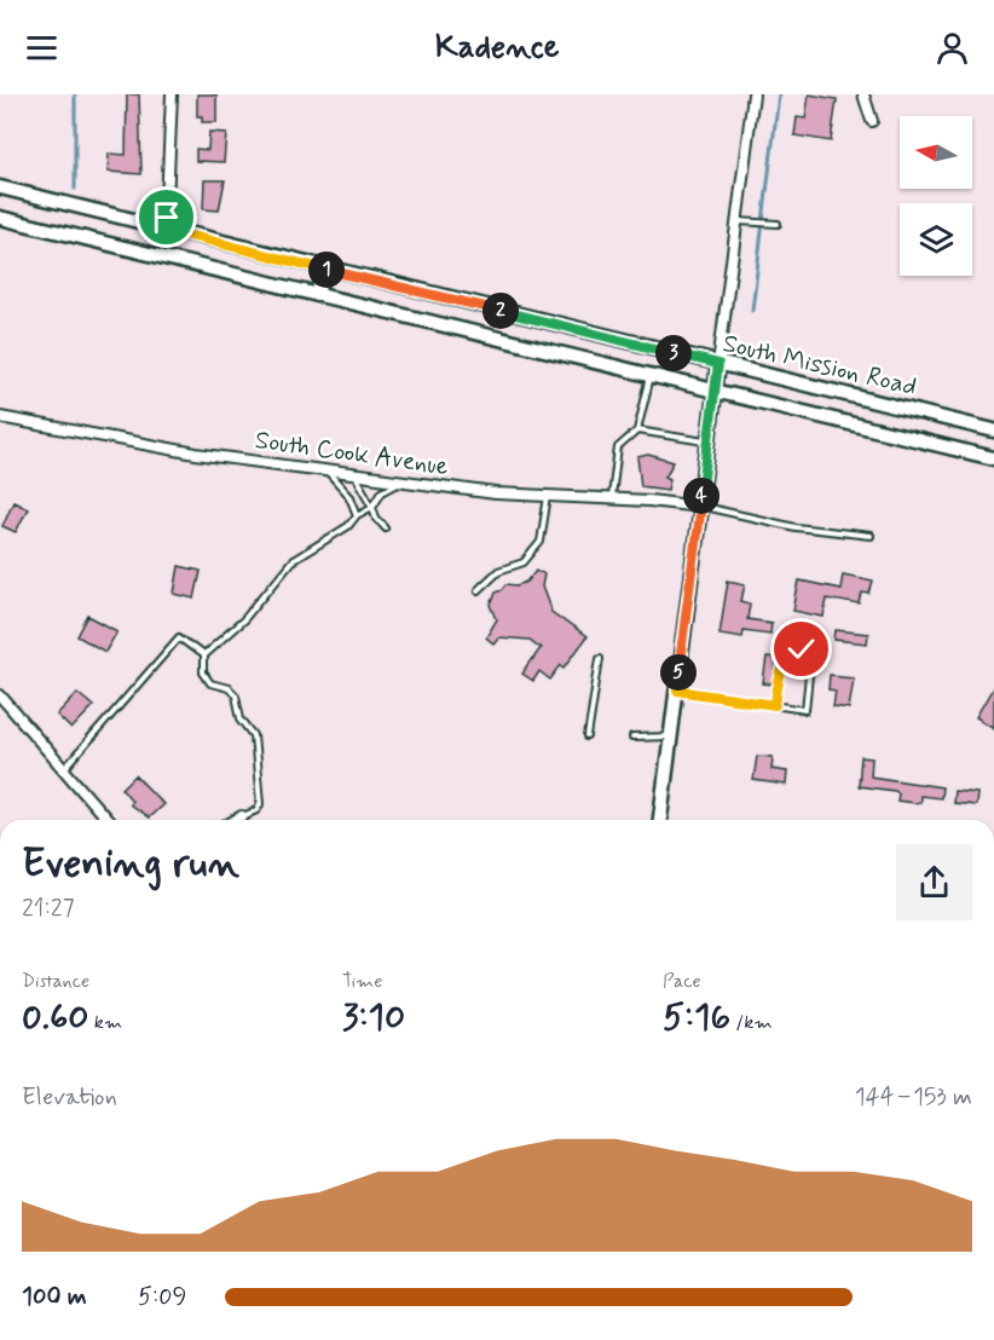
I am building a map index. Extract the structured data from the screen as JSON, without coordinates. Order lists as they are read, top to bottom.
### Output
{
  "streets": {
    "main road": ["South Mission Road"],
    "street": ["South Cook Avenue"]
  },
  "north": "left",
  "page": {
    "header": "Kadence",
    "pins": [
      "1",
      "2",
      "3",
      "4",
      "5"
    ],
    "heading": ["Evening run", "21:27"],
    "stats": [
      ["Distance", "0.60 km"],
      ["Time", "3:10"],
      ["Pace", "5:16 /km"]
    ],
    "chart": ["Elevation", "144–153 m"],
    "list": [
      {
        "name": "100 m",
        "note": "5:09"
      }
    ]
  }
}
